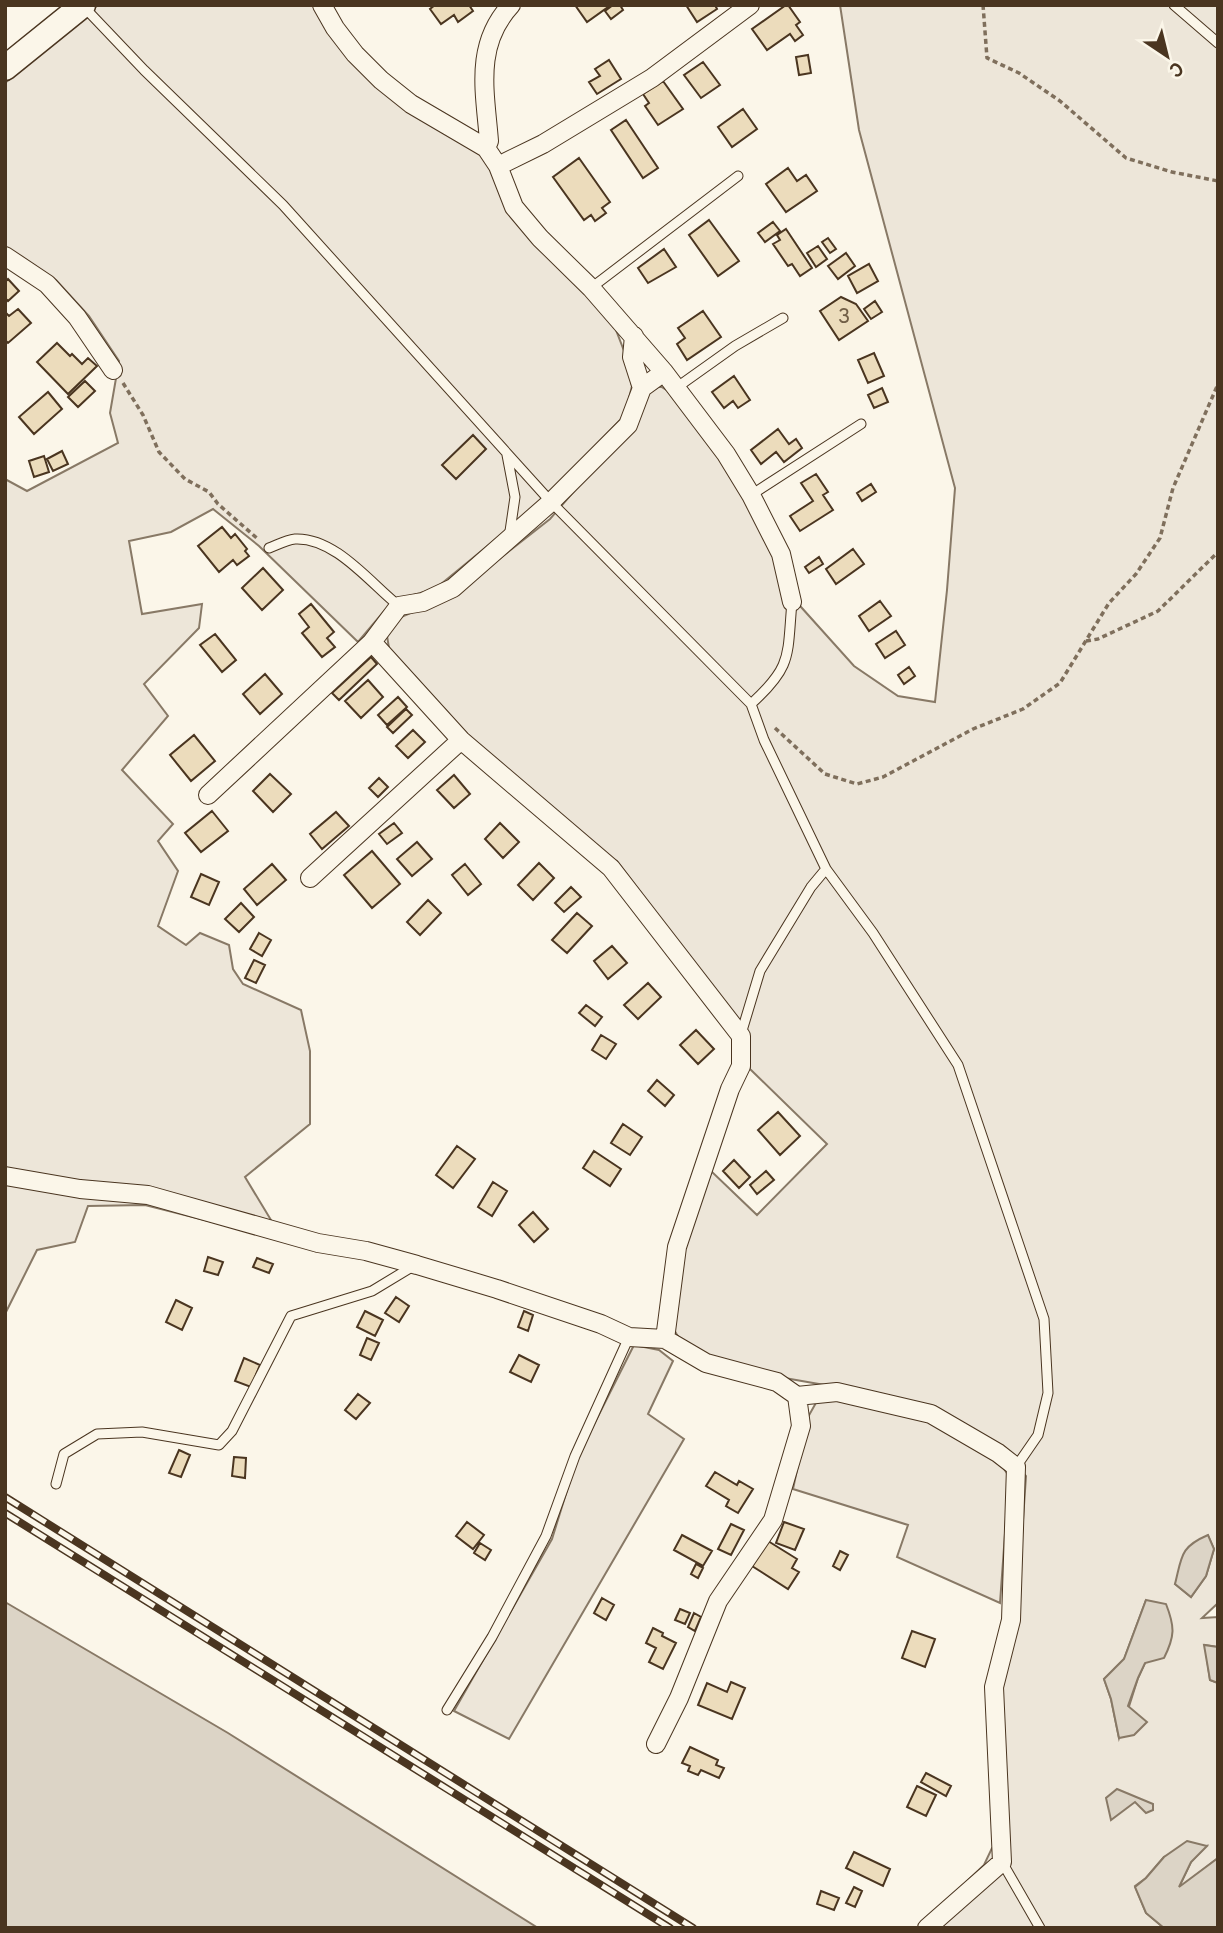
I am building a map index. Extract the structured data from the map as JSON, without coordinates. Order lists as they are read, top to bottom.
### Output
{
  "house_numbers": ["3"],
  "north": "bottom right"
}
